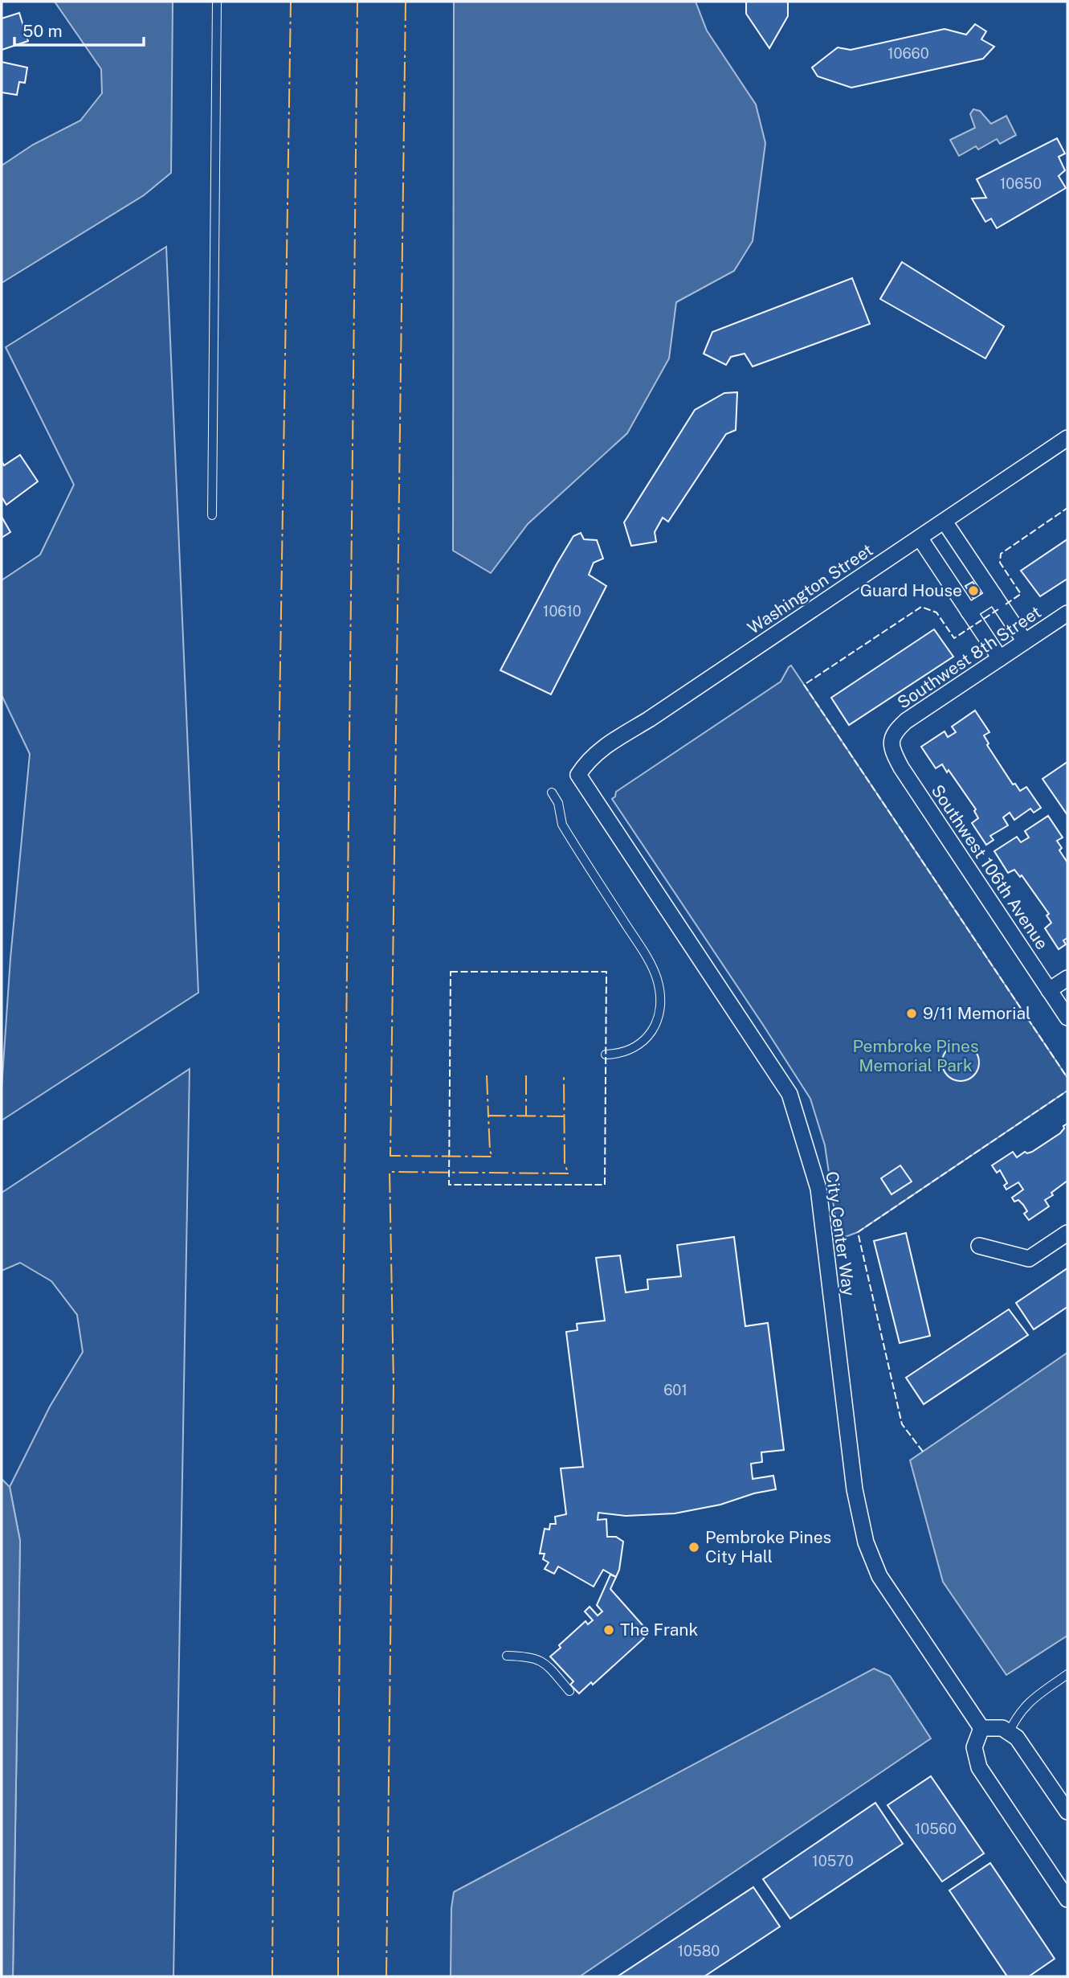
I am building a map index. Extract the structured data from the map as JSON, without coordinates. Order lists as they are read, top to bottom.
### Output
{
  "streets": {
    "street": [
      "Washington Street",
      "Southwest 8th Street",
      "Southwest 106th Avenue",
      "City Center Way"
    ]
  },
  "crossings": [
    ["Washington Street", "City Center Way"],
    ["Southwest 8th Street", "Southwest 106th Avenue"]
  ],
  "parks": ["Pembroke Pines Memorial Park"],
  "places": [
    "Guard House",
    "9/11 Memorial",
    "Pembroke Pines City Hall",
    "The Frank"
  ],
  "house_numbers": [
    "10660",
    "10650",
    "10610",
    "601",
    "10560",
    "10570",
    "10580"
  ],
  "scale_bar": "50 m"
}
